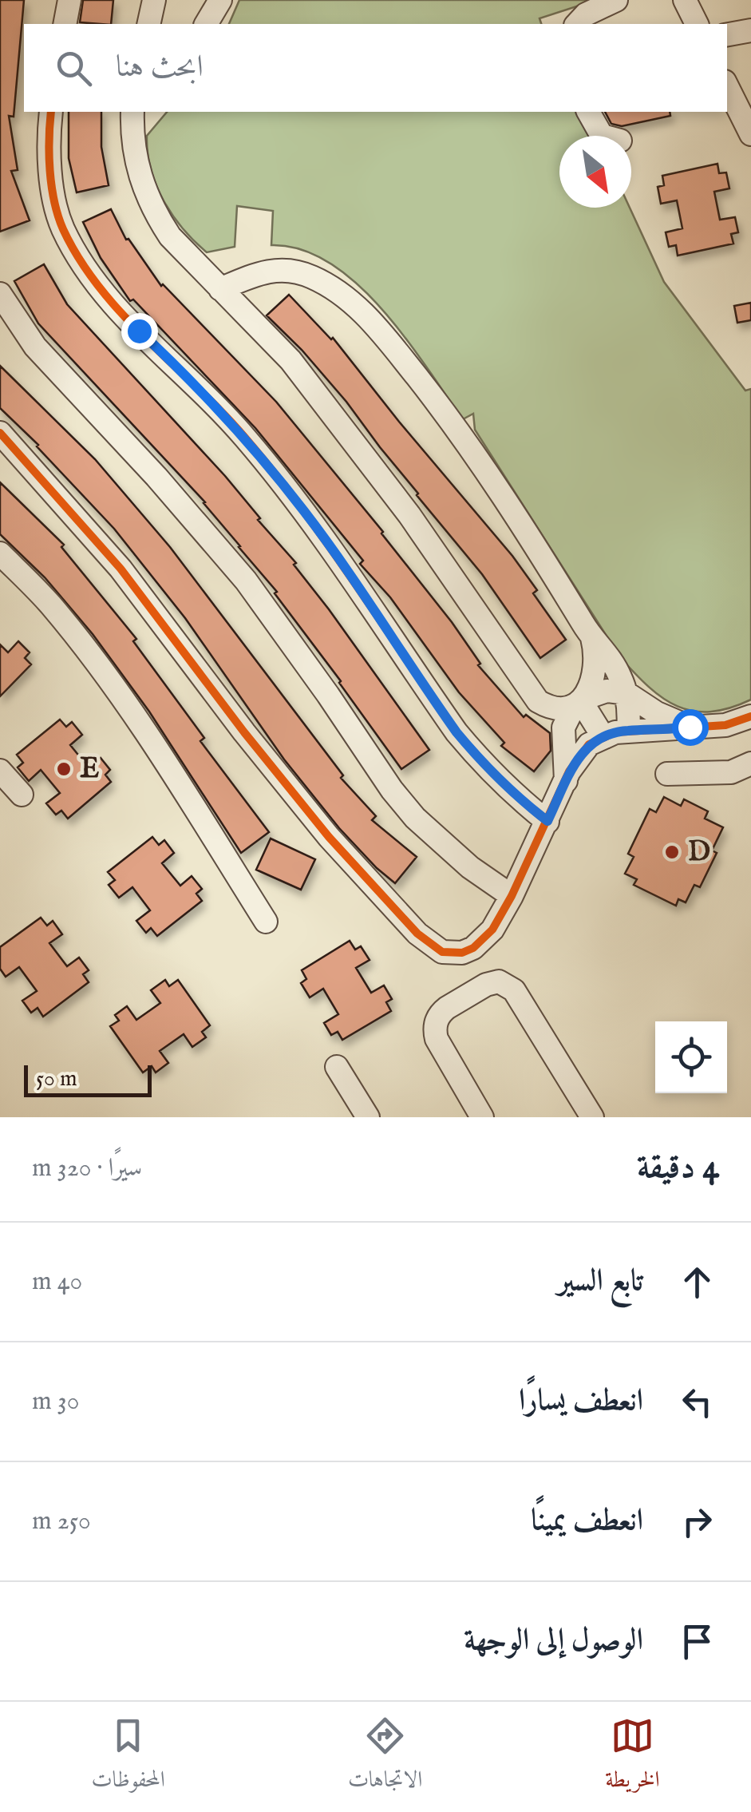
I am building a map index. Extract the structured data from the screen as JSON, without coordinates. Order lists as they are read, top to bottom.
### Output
{
  "places": ["E", "D"],
  "scale_bar": "50 m",
  "north": "bottom right",
  "page": {
    "search": "ابحث هنا",
    "scale": "50 m",
    "heading": ["4 دقيقة", "سيرًا · 320 m"],
    "list": [
      ["تابع السير", "40 m"],
      ["انعطف يسارًا", "30 m"],
      ["انعطف يمينًا", "250 m"],
      "الوصول إلى الوجهة"
    ],
    "nav": ["الخريطة", "الاتجاهات", "المحفوظات"]
  }
}
